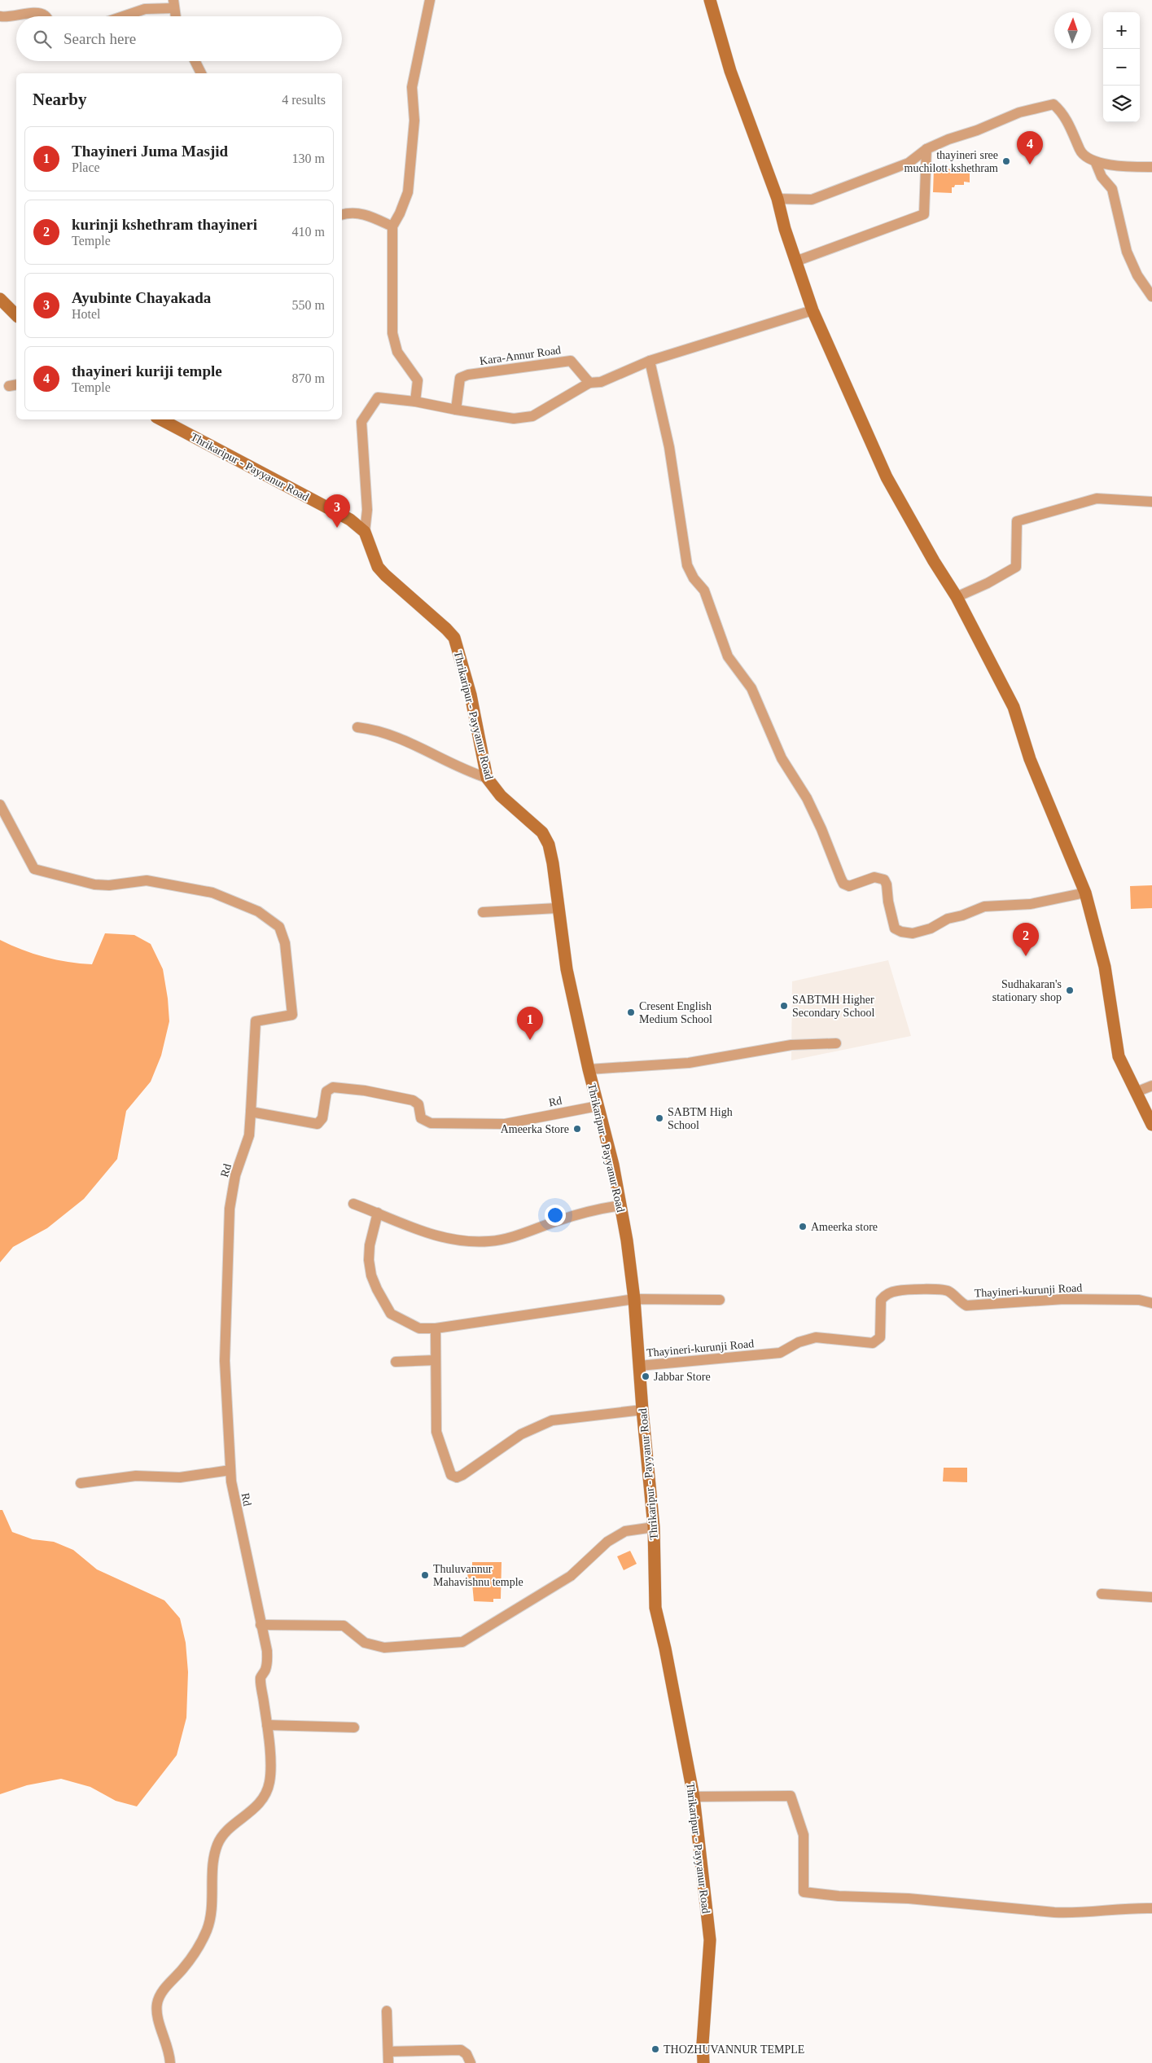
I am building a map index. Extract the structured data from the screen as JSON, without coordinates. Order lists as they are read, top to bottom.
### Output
{
  "streets": {
    "main road": ["Thrikaripur - Payyanur Road"],
    "street": ["Kara-Annur Road", "Rd", "Thayineri-kurunji Road"]
  },
  "crossings": [
    ["Thrikaripur - Payyanur Road", "Rd"],
    ["Thrikaripur - Payyanur Road", "Thayineri-kurunji Road"]
  ],
  "places": [
    "thayineri sree muchilott kshethram",
    "Sudhakaran's stationary shop",
    "SABTMH Higher Secondary School",
    "Cresent English Medium School",
    "SABTM High School",
    "Ameerka Store",
    "Ameerka store",
    "Jabbar Store",
    "Thuluvannur Mahavishnu temple",
    "THOZHUVANNUR TEMPLE"
  ],
  "north": "top",
  "page": {
    "map_buttons": ["+", "−"],
    "search": "Search here",
    "heading": ["Nearby", "4 results"],
    "list": [
      {
        "mark": "1",
        "name": "Thayineri Juma Masjid",
        "note": "Place",
        "value": "130 m"
      },
      {
        "mark": "2",
        "name": "kurinji kshethram thayineri",
        "note": "Temple",
        "value": "410 m"
      },
      {
        "mark": "3",
        "name": "Ayubinte Chayakada",
        "note": "Hotel",
        "value": "550 m"
      },
      {
        "mark": "4",
        "name": "thayineri kuriji temple",
        "note": "Temple",
        "value": "870 m"
      }
    ],
    "pins": [
      "4",
      "3",
      "2",
      "1"
    ]
  }
}
